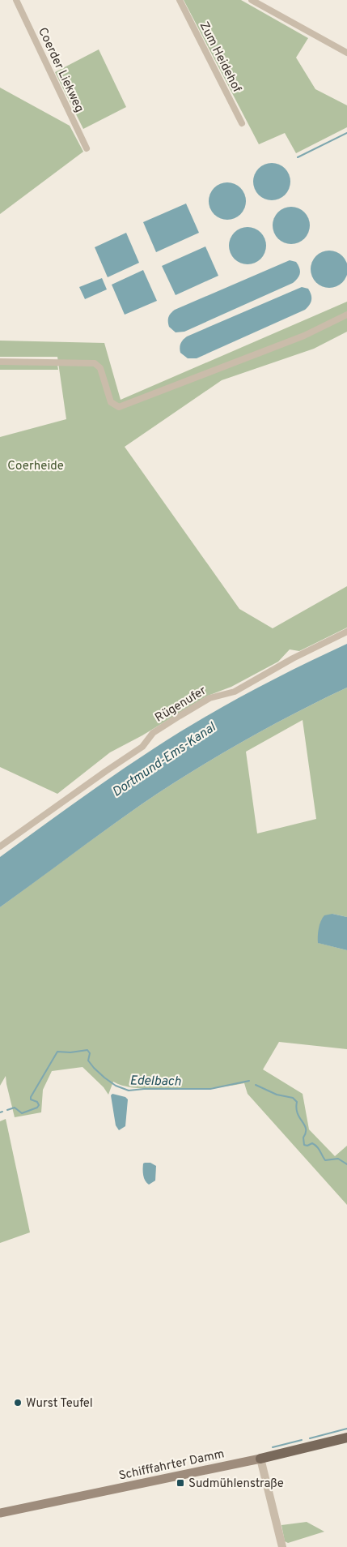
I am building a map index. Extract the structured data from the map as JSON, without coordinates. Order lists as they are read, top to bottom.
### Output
{
  "streets": {
    "main road": ["Schifffahrter Damm"],
    "street": ["Zum Heidehof", "Coerder Liekweg", "Rügenufer"]
  },
  "water": ["Dortmund-Ems-Kanal", "Edelbach"],
  "parks": ["Coerheide"],
  "places": {
    "other": ["Wurst Teufel"],
    "transit": ["Sudmühlenstraße"]
  }
}
